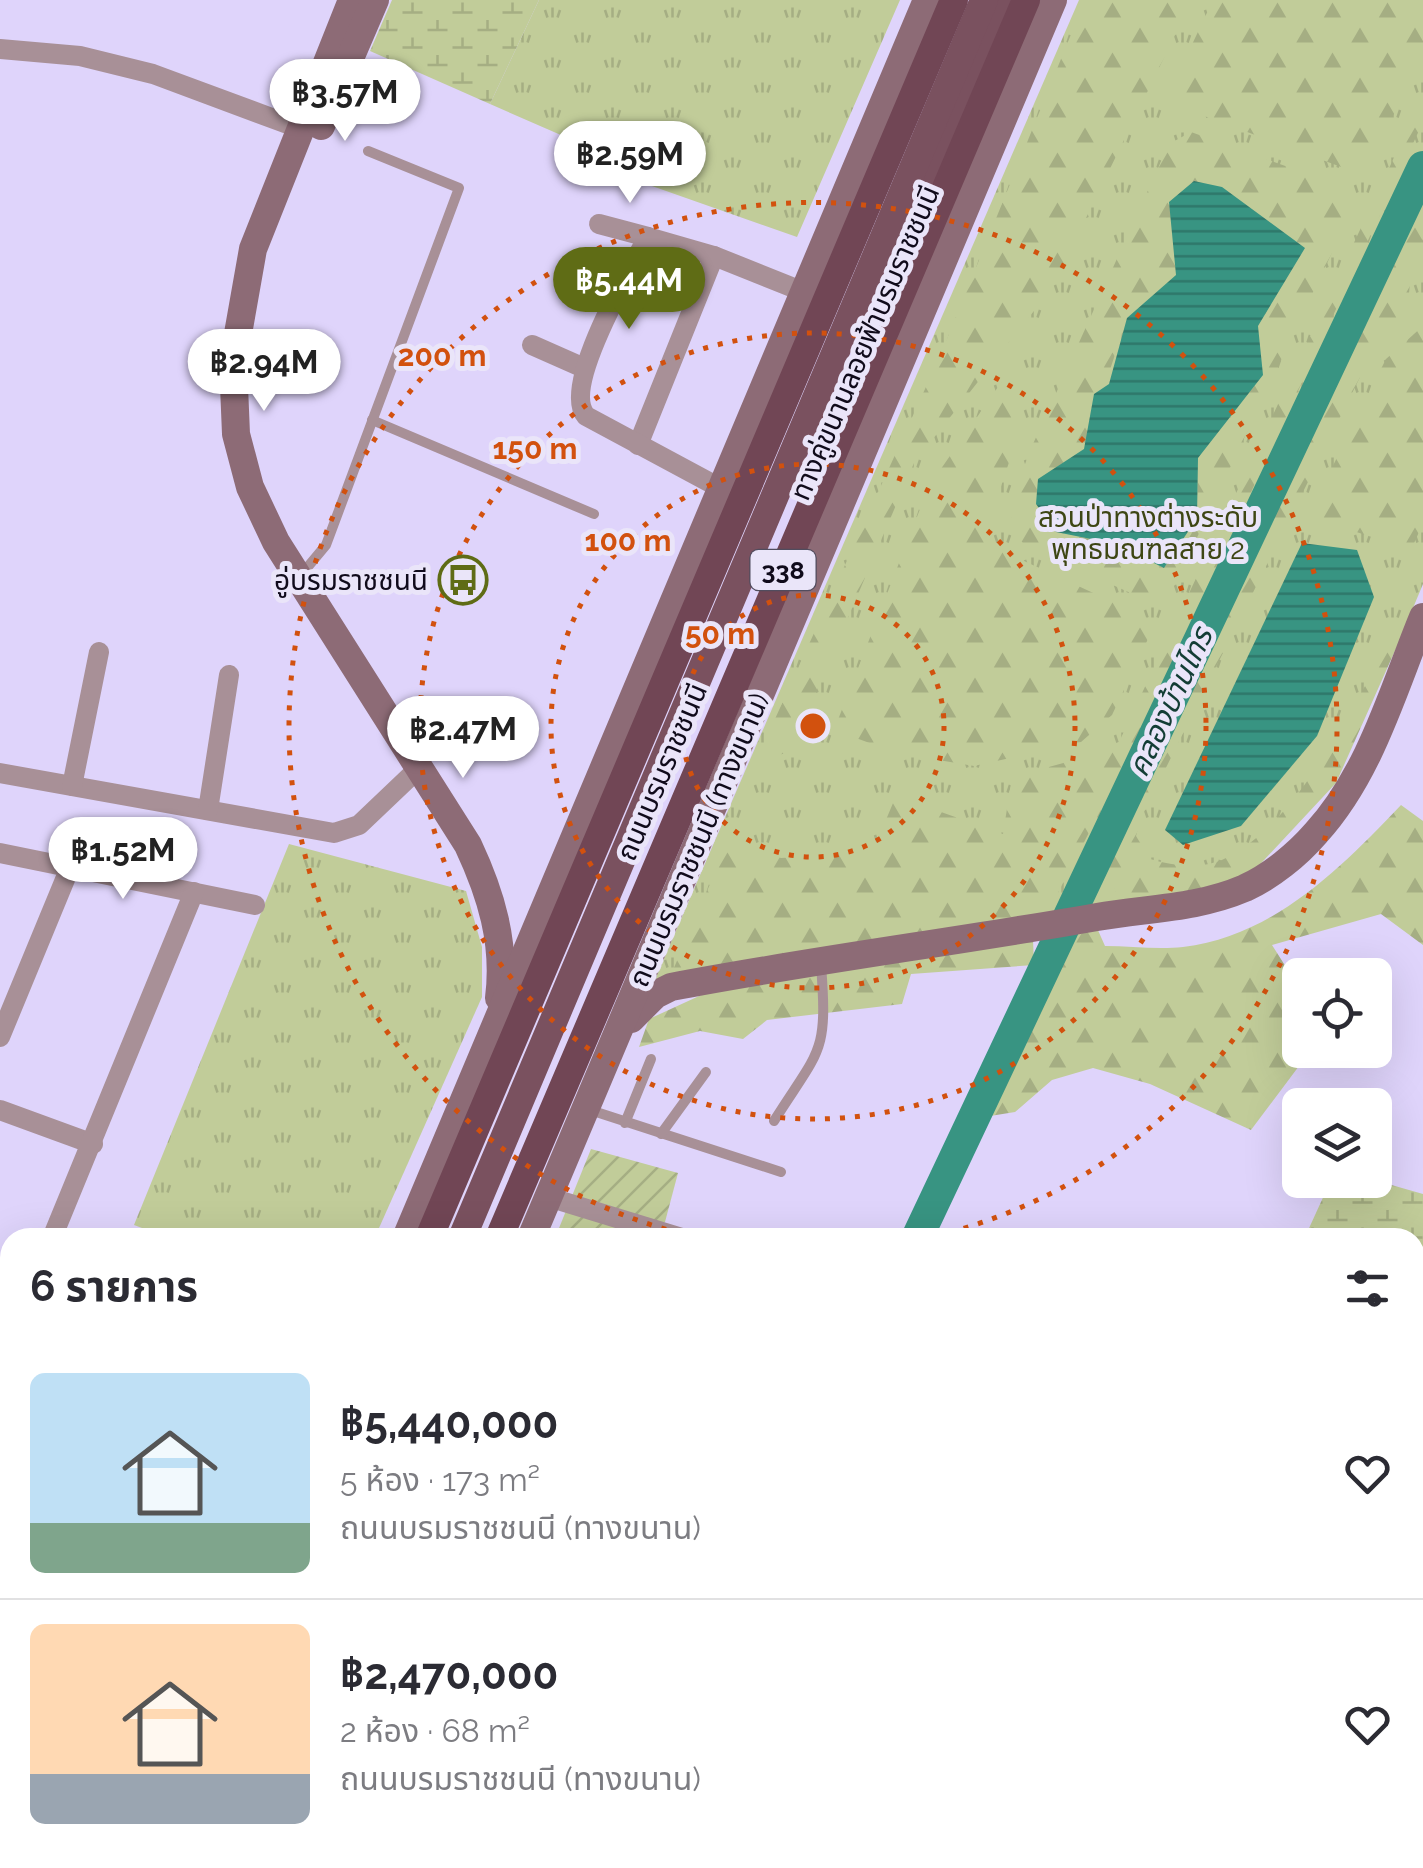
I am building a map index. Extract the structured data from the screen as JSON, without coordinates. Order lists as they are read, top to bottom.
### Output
{
  "streets": {
    "highway": ["338", "ถนนบรมราชชนนี"],
    "main road": ["ทางคู่ขนานลอยฟ้าบรมราชชนนี", "ถนนบรมราชชนนี (ทางขนาน)"]
  },
  "water": ["คลองบ้านไทร"],
  "parks": ["สวนป่าทางต่างระดับ พุทธมณฑลสาย 2"],
  "places": {
    "bus stop": ["อู่บรมราชชนนี"]
  },
  "page": {
    "price": [
      "฿3.57M",
      "฿2.59M",
      "฿5.44M",
      "฿2.94M",
      "฿2.47M",
      "฿1.52M"
    ],
    "heading": "6 รายการ",
    "list": [
      {
        "name": "฿5,440,000",
        "note": "5 ห้อง · 173 m² · ถนนบรมราชชนนี (ทางขนาน)"
      },
      {
        "name": "฿2,470,000",
        "note": "2 ห้อง · 68 m² · ถนนบรมราชชนนี (ทางขนาน)"
      }
    ]
  },
  "rings": [
    "200 m",
    "150 m",
    "100 m",
    "50 m"
  ]
}
